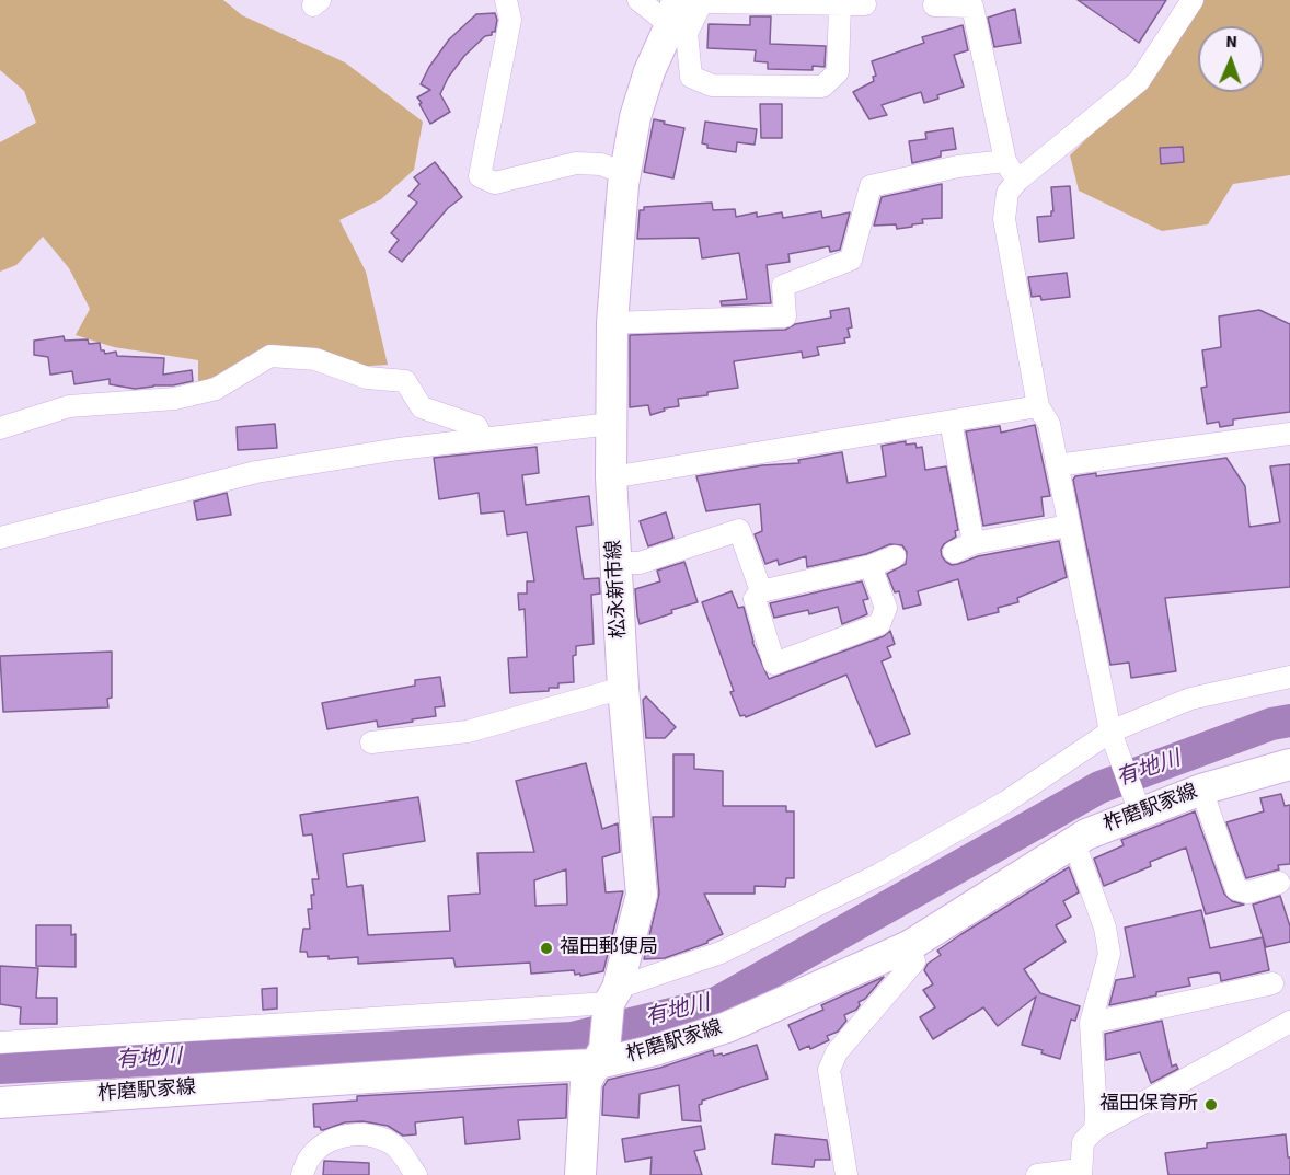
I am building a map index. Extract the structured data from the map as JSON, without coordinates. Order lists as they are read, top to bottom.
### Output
{
  "streets": {
    "main road": ["松永新市線", "柞磨駅家線"]
  },
  "crossings": [
    ["松永新市線", "柞磨駅家線"]
  ],
  "water": ["有地川"],
  "places": ["福田郵便局", "福田保育所"],
  "north": "top"
}
